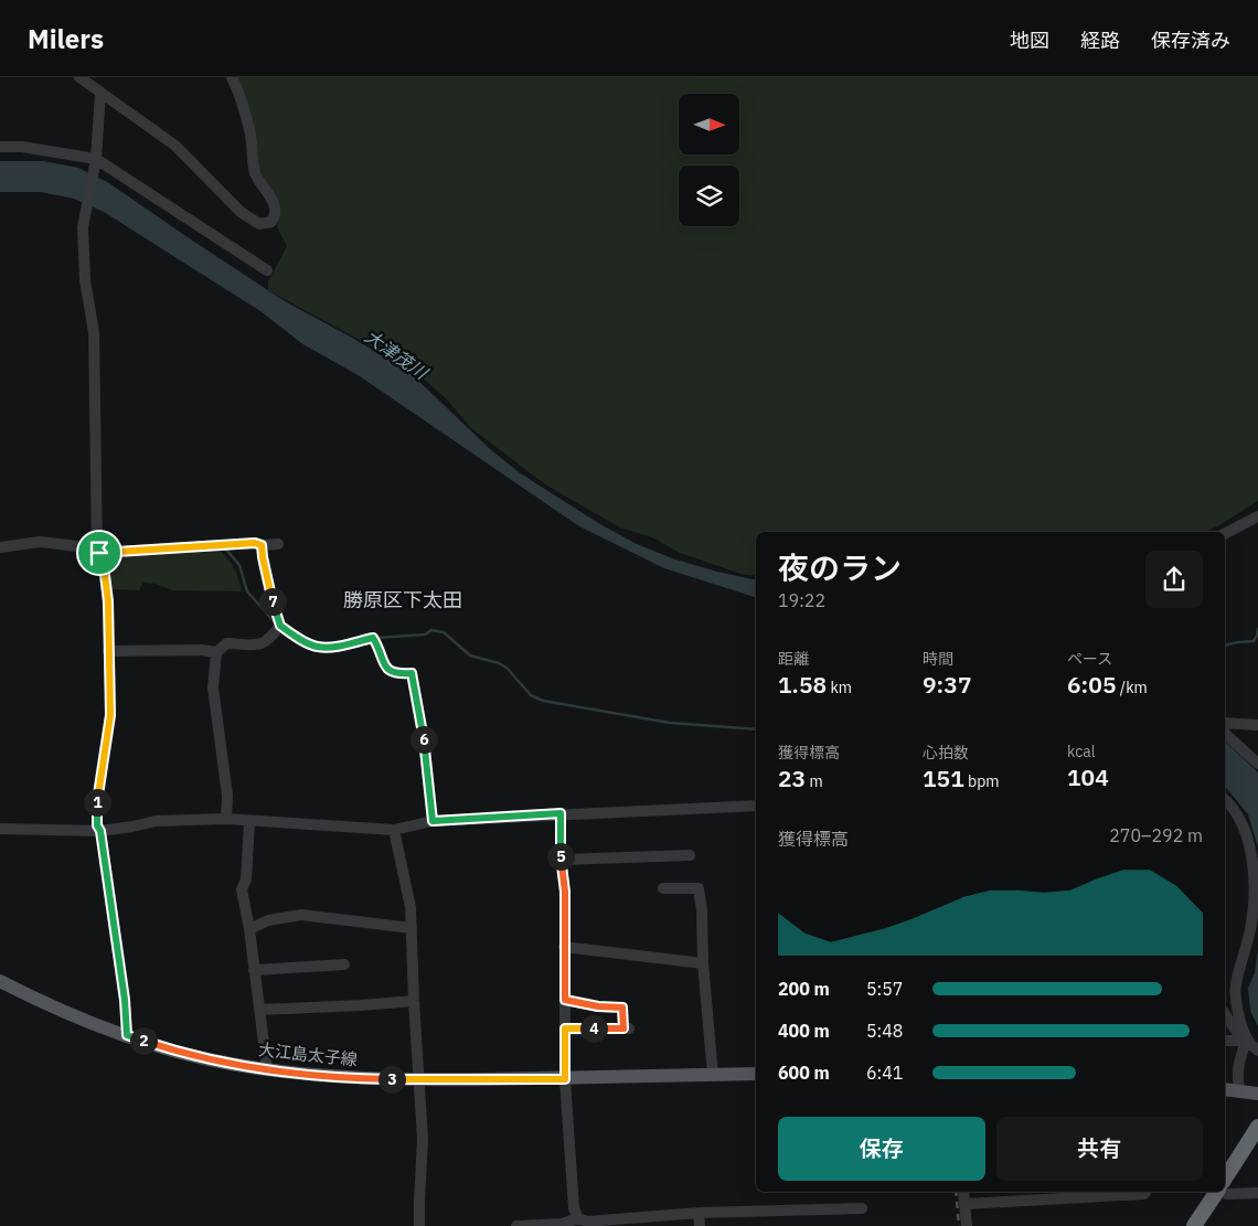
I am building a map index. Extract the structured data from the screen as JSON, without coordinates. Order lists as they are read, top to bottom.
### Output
{
  "streets": {
    "main road": ["大江島太子線"]
  },
  "districts": ["勝原区下太田"],
  "water": ["大津茂川"],
  "north": "right",
  "page": {
    "header": "Milers",
    "nav": ["地図", "経路", "保存済み"],
    "heading": ["夜のラン", "19:22"],
    "pins": [
      "7",
      "6",
      "1",
      "5",
      "4",
      "2",
      "3"
    ],
    "stats": [
      ["距離", "1.58 km"],
      ["時間", "9:37"],
      ["ペース", "6:05 /km"],
      ["獲得標高", "23 m"],
      ["心拍数", "151 bpm"],
      ["kcal", "104"]
    ],
    "chart": ["獲得標高", "270–292 m"],
    "list": [
      {
        "name": "200 m",
        "note": "5:57"
      },
      {
        "name": "400 m",
        "note": "5:48"
      },
      {
        "name": "600 m",
        "note": "6:41"
      }
    ],
    "buttons": ["保存", "共有"]
  }
}
